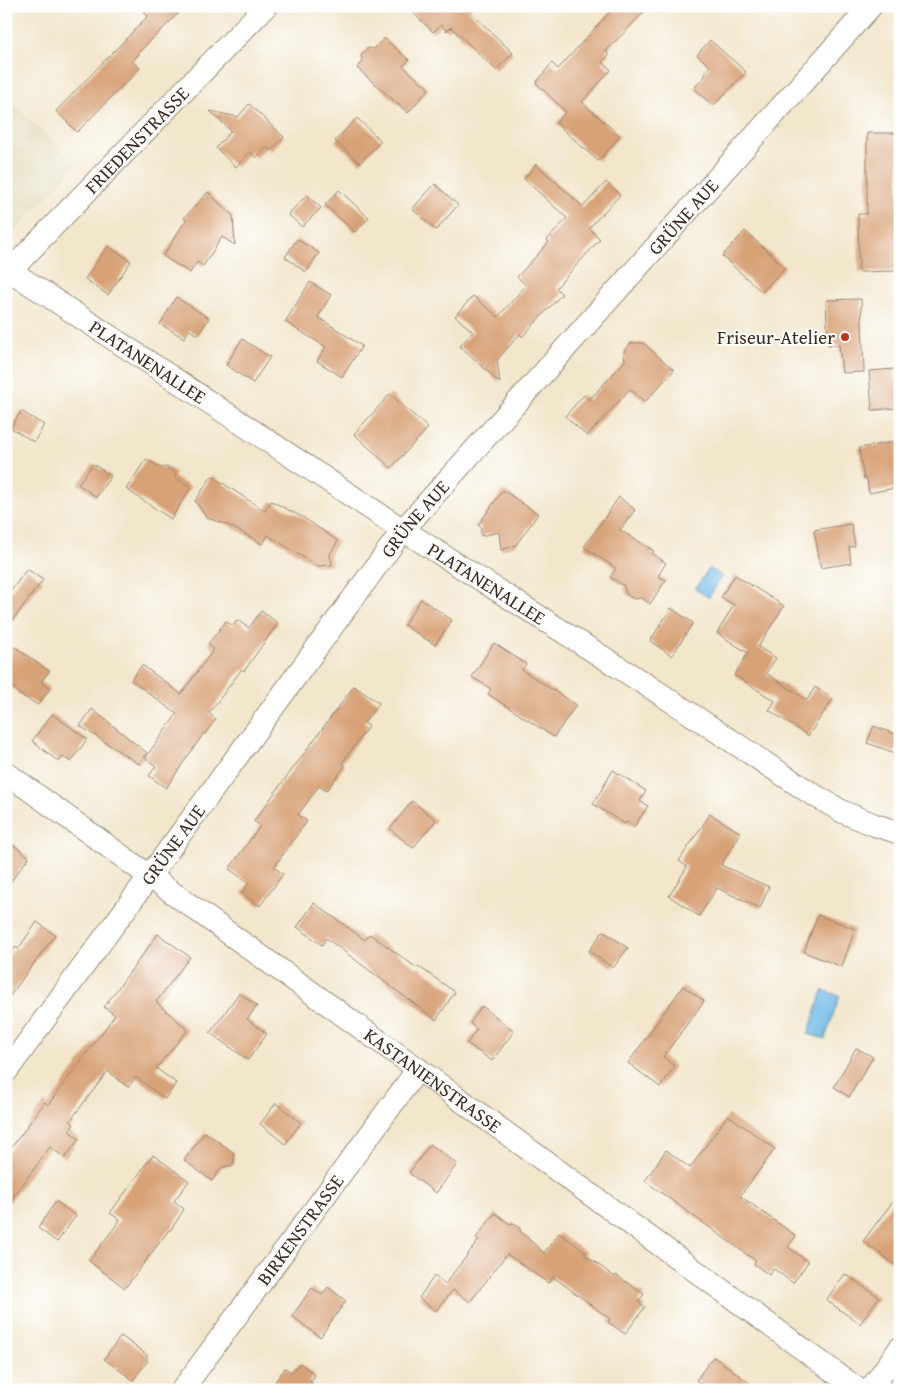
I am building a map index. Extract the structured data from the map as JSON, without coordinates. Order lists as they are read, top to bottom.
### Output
{
  "streets": {
    "street": [
      "FRIEDENSTRASSE",
      "GRÜNE AUE",
      "PLATANENALLEE",
      "KASTANIENSTRASSE",
      "BIRKENSTRASSE"
    ]
  },
  "crossings": [
    ["FRIEDENSTRASSE", "PLATANENALLEE"],
    ["GRÜNE AUE", "PLATANENALLEE"],
    ["GRÜNE AUE", "KASTANIENSTRASSE"],
    ["KASTANIENSTRASSE", "BIRKENSTRASSE"]
  ],
  "places": ["Friseur-Atelier"]
}
